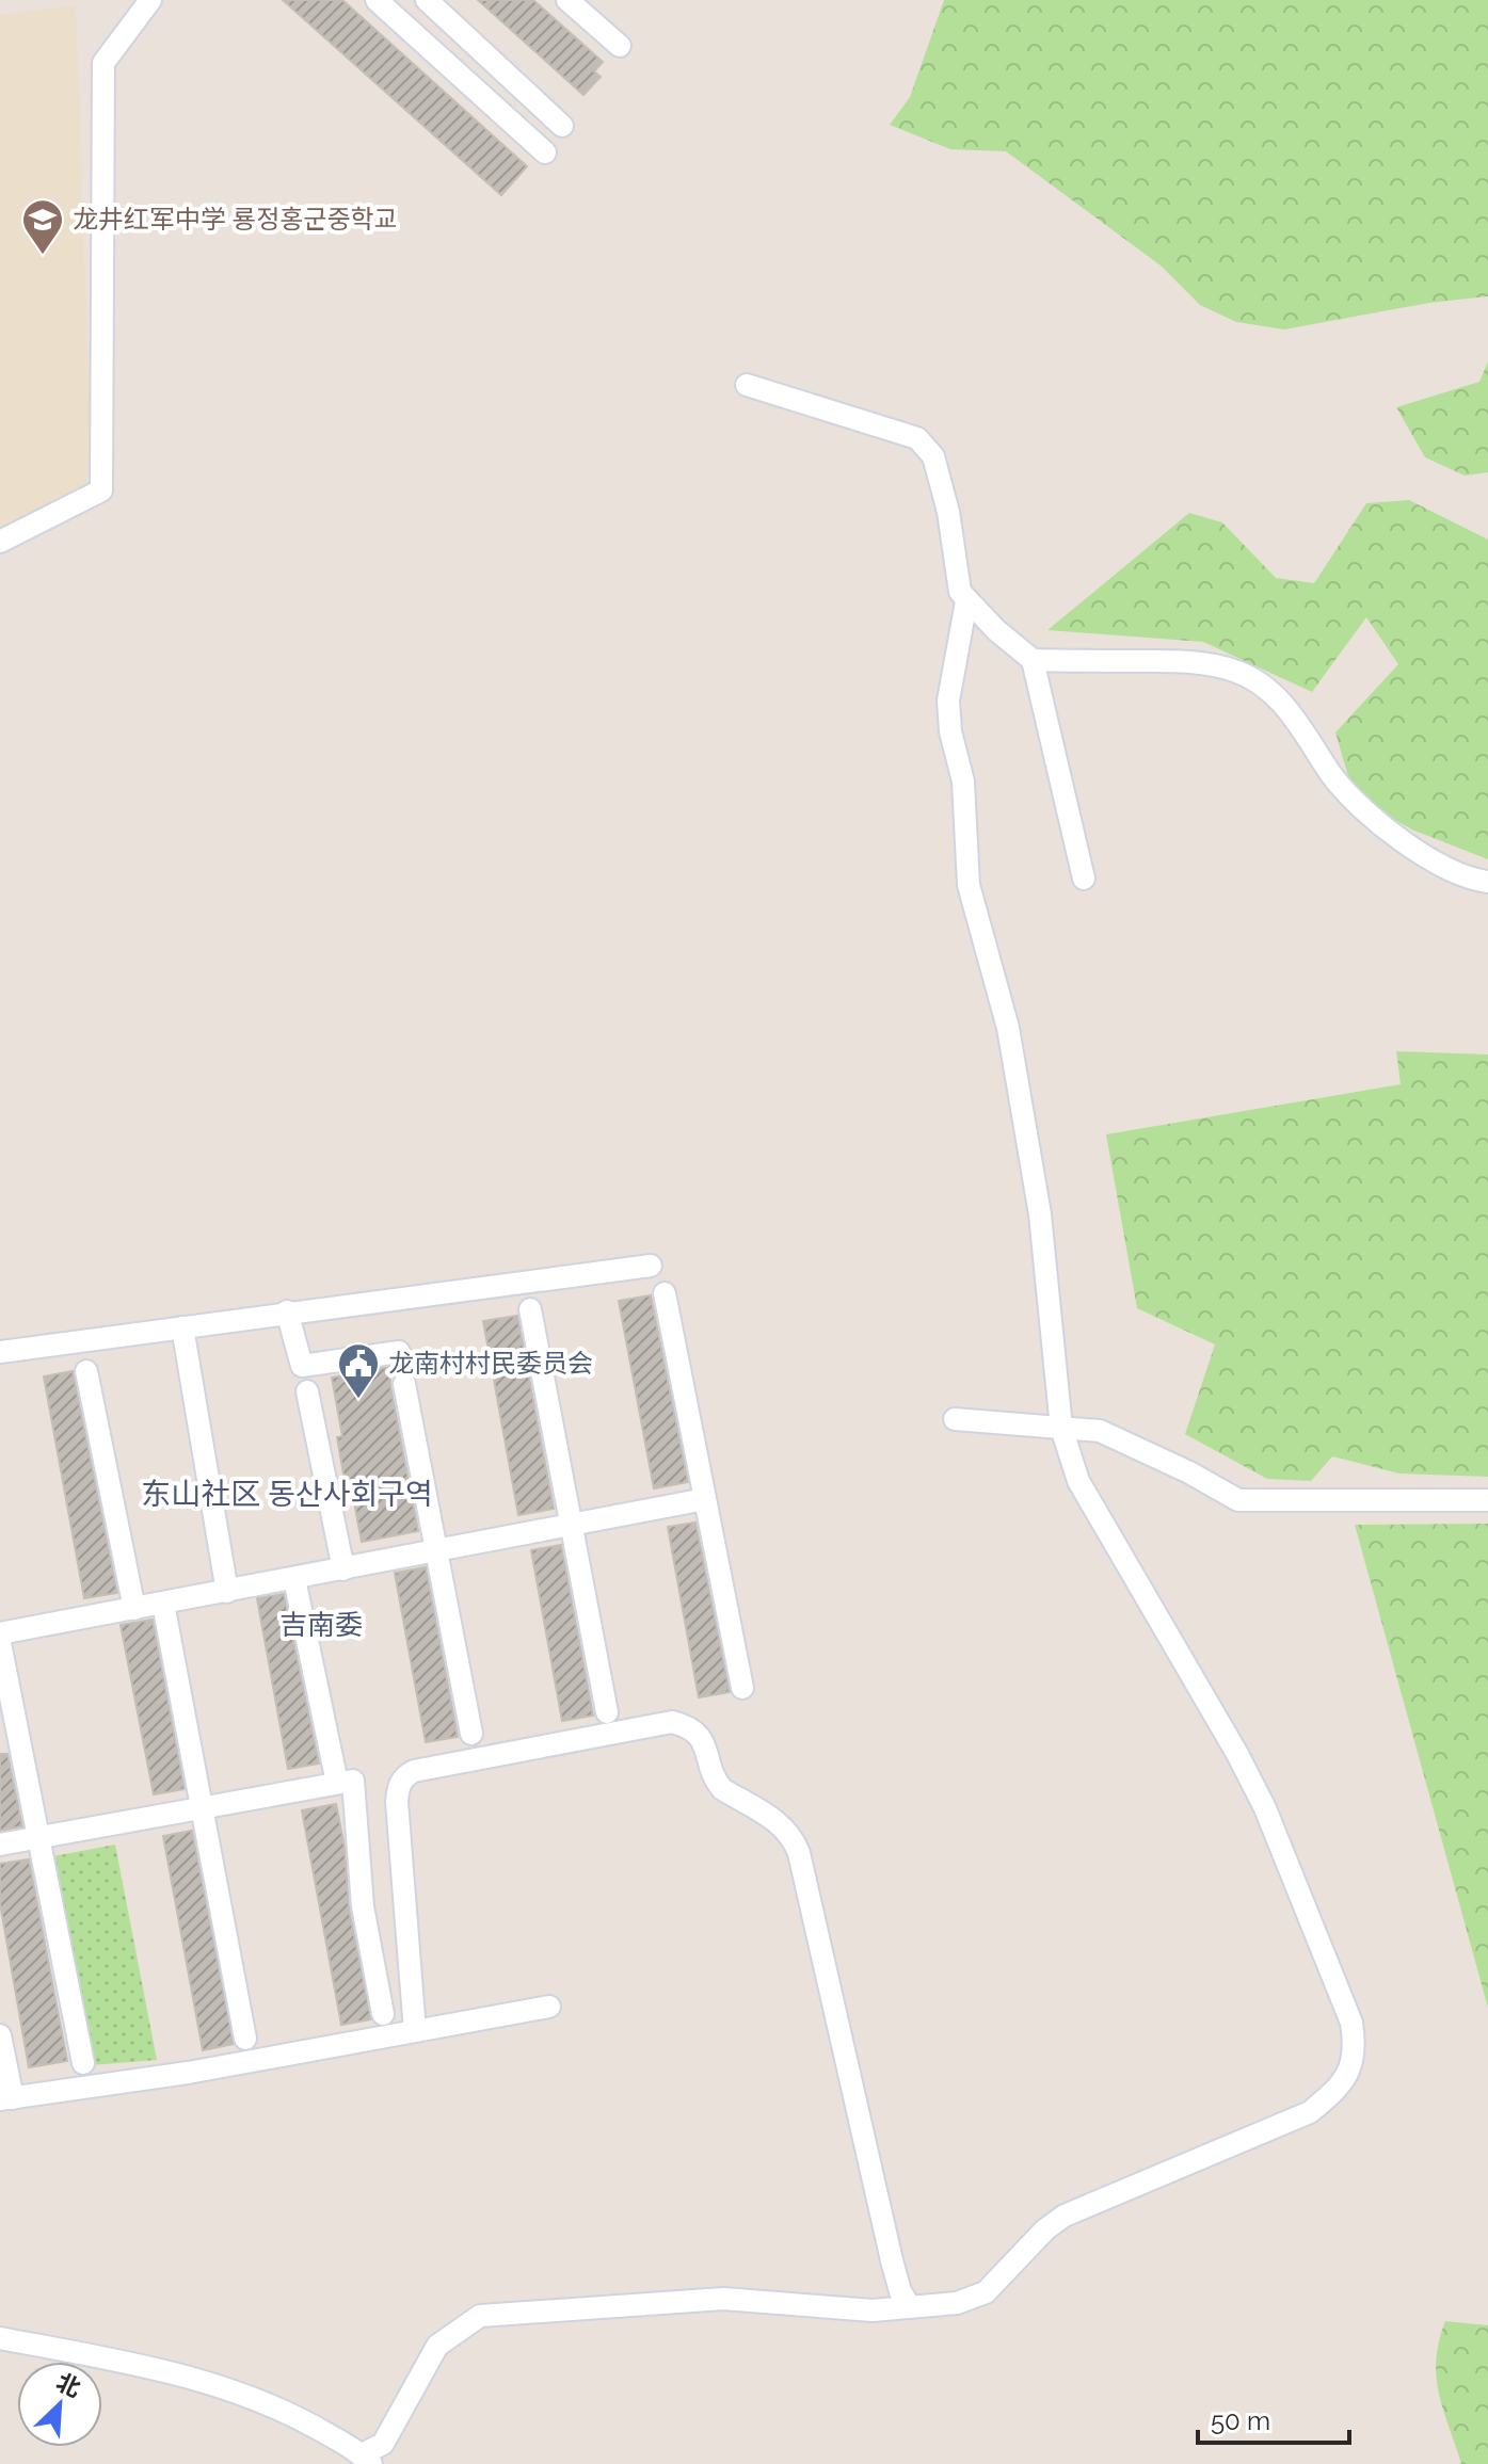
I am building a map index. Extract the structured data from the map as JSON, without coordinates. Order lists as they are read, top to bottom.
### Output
{
  "districts": ["东山社区 동산사회구역", "吉南委"],
  "places": {
    "school or university": ["龙井红军中学 룡정홍군중학교"],
    "public building": ["龙南村村民委员会"]
  },
  "scale_bar": "50 m",
  "north": "top right"
}
